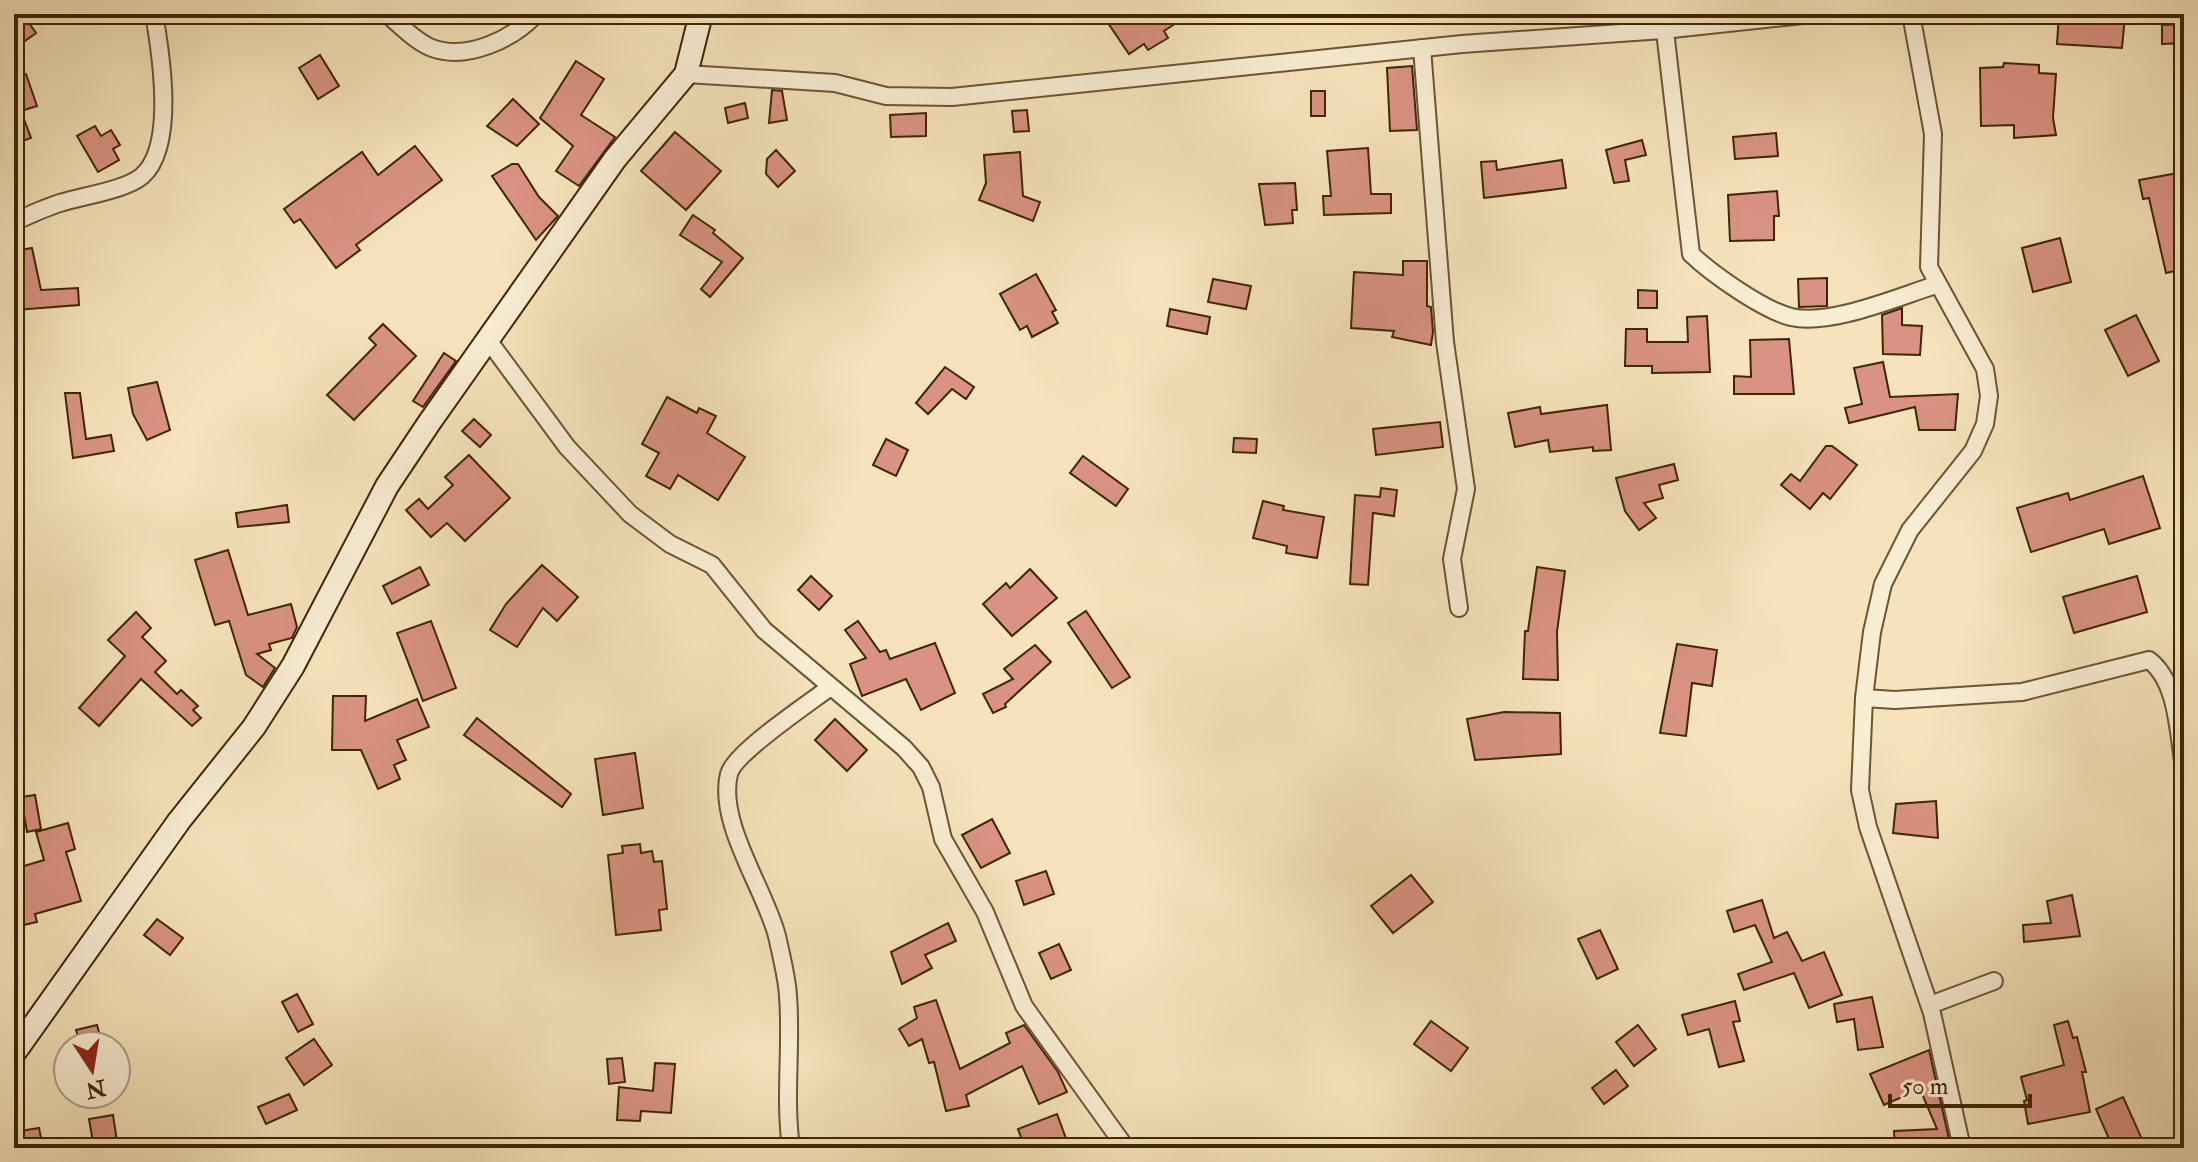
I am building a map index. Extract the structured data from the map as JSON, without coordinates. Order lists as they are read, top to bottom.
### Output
{
  "scale_bar": "50 m",
  "north": "bottom"
}
